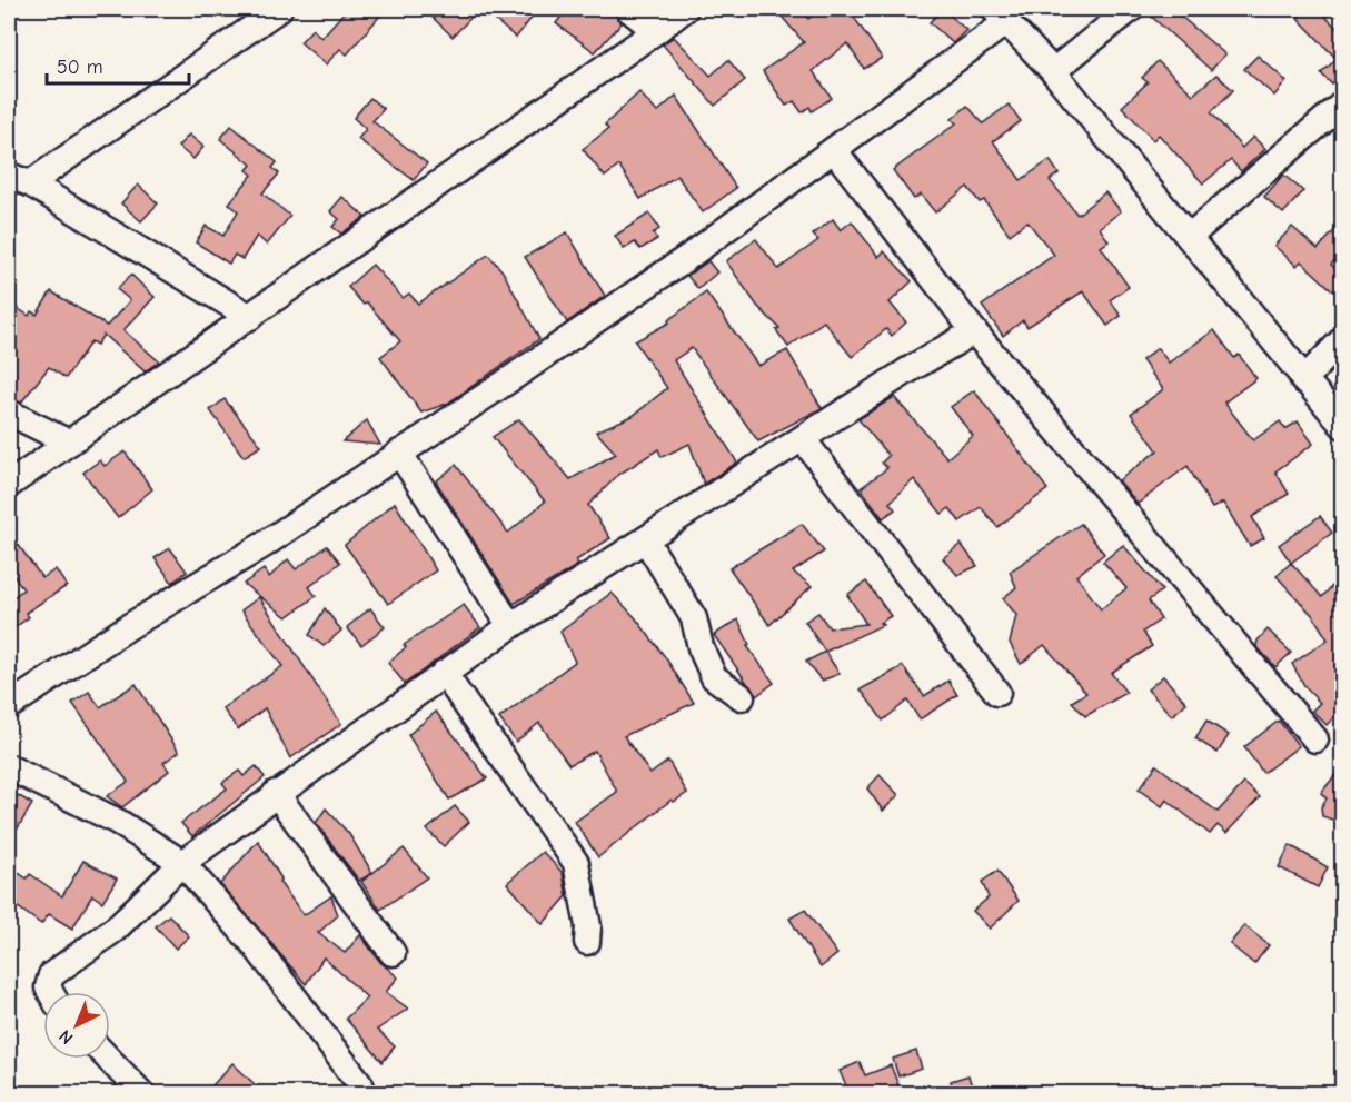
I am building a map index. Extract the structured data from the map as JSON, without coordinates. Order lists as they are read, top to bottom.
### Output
{
  "scale_bar": "50 m",
  "north": "bottom left"
}
